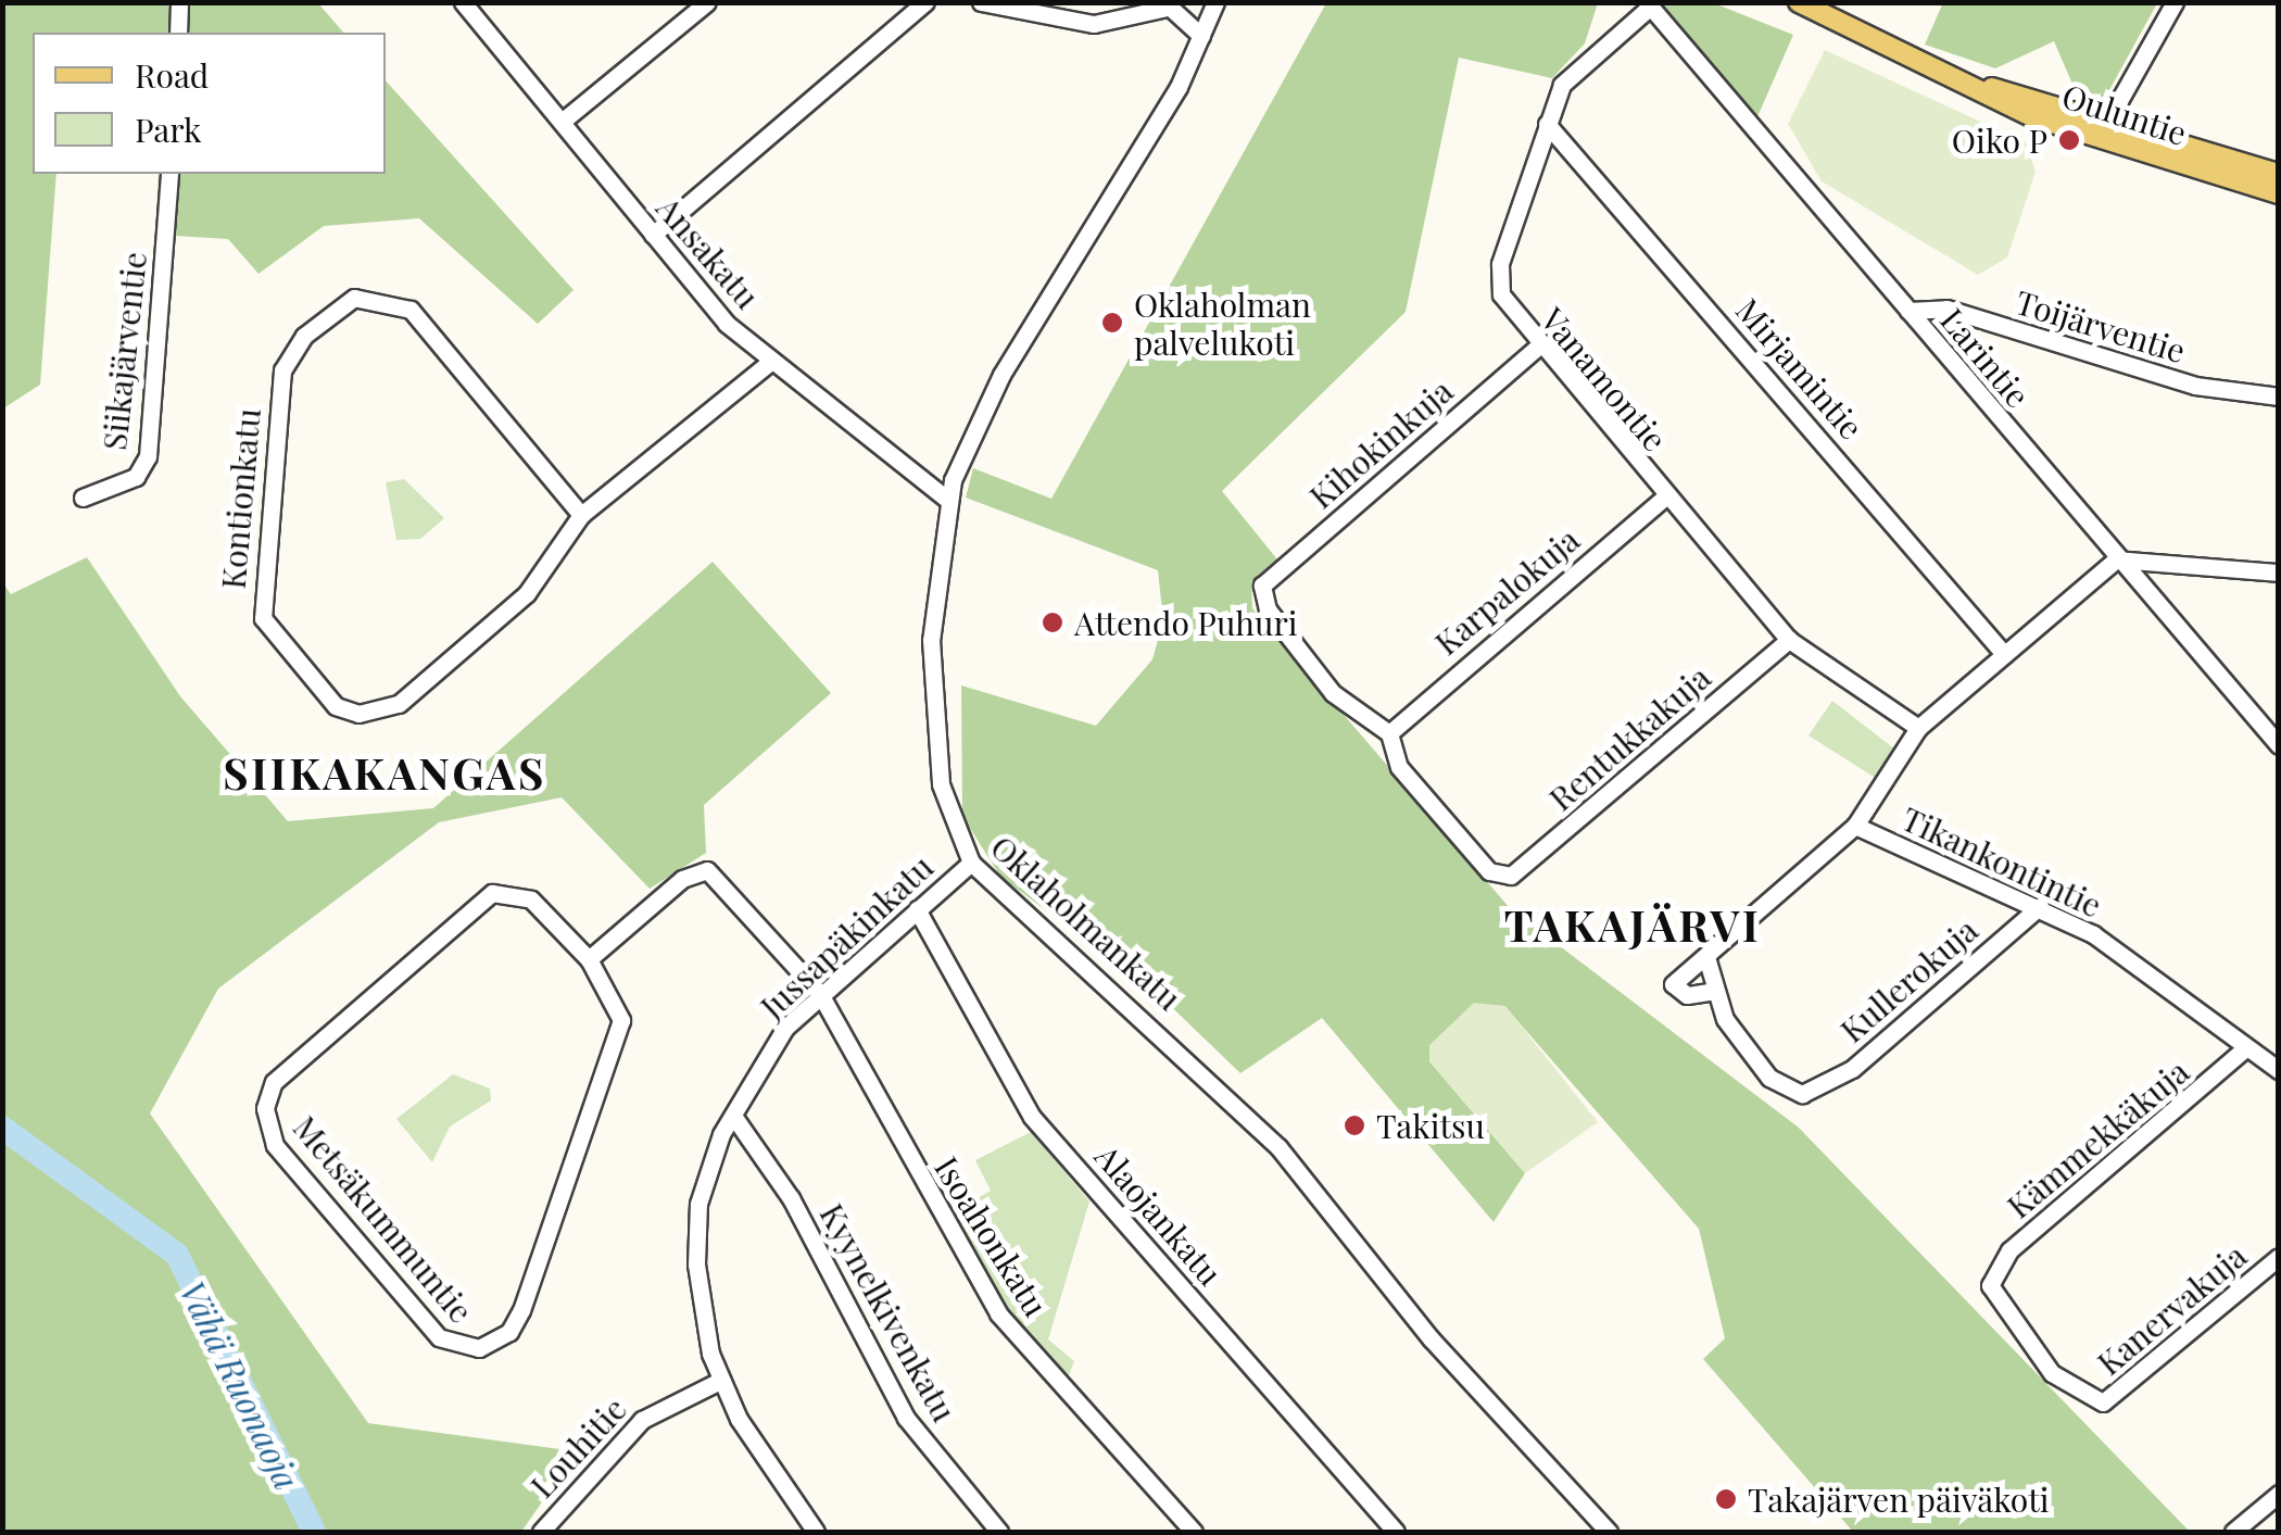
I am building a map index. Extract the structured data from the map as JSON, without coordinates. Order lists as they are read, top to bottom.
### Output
{
  "streets": {
    "main road": ["Ouluntie"],
    "street": [
      "Ansakatu",
      "Toijärventie",
      "Siikajärventie",
      "Larintie",
      "Mirjamintie",
      "Vanamontie",
      "Kihokinkuja",
      "Kontionkatu",
      "Karpalokuja",
      "Rentukkakuja",
      "Tikankontintie",
      "Oklaholmankatu",
      "Jussapäkinkatu",
      "Kullerokuja",
      "Kämmekkäkuja",
      "Alaojankatu",
      "Metsäkummuntie",
      "Isoahonkatu",
      "Kanervakuja",
      "Kyynelkivenkatu",
      "Louhitie"
    ]
  },
  "crossings": [
    ["Ansakatu", "Kontionkatu"],
    ["Ansakatu", "Oklaholmankatu"],
    ["Toijärventie", "Larintie"],
    ["Larintie", "Vanamontie"],
    ["Larintie", "Tikankontintie"],
    ["Mirjamintie", "Vanamontie"],
    ["Mirjamintie", "Tikankontintie"],
    ["Vanamontie", "Kihokinkuja"],
    ["Vanamontie", "Karpalokuja"],
    ["Vanamontie", "Rentukkakuja"],
    ["Vanamontie", "Tikankontintie"],
    ["Kihokinkuja", "Karpalokuja"],
    ["Kihokinkuja", "Rentukkakuja"],
    ["Karpalokuja", "Rentukkakuja"],
    ["Tikankontintie", "Kullerokuja"],
    ["Tikankontintie", "Kämmekkäkuja"],
    ["Oklaholmankatu", "Jussapäkinkatu"],
    ["Jussapäkinkatu", "Alaojankatu"],
    ["Jussapäkinkatu", "Isoahonkatu"],
    ["Jussapäkinkatu", "Kyynelkivenkatu"],
    ["Jussapäkinkatu", "Louhitie"],
    ["Kämmekkäkuja", "Kanervakuja"]
  ],
  "districts": ["SIIKAKANGAS", "TAKAJÄRVI"],
  "water": ["Vähä Ruonaoja"],
  "places": [
    "Oiko P",
    "Oklaholman palvelukoti",
    "Attendo Puhuri",
    "Takitsu",
    "Takajärven päiväkoti"
  ],
  "legend": ["Road", "Park"]
}
